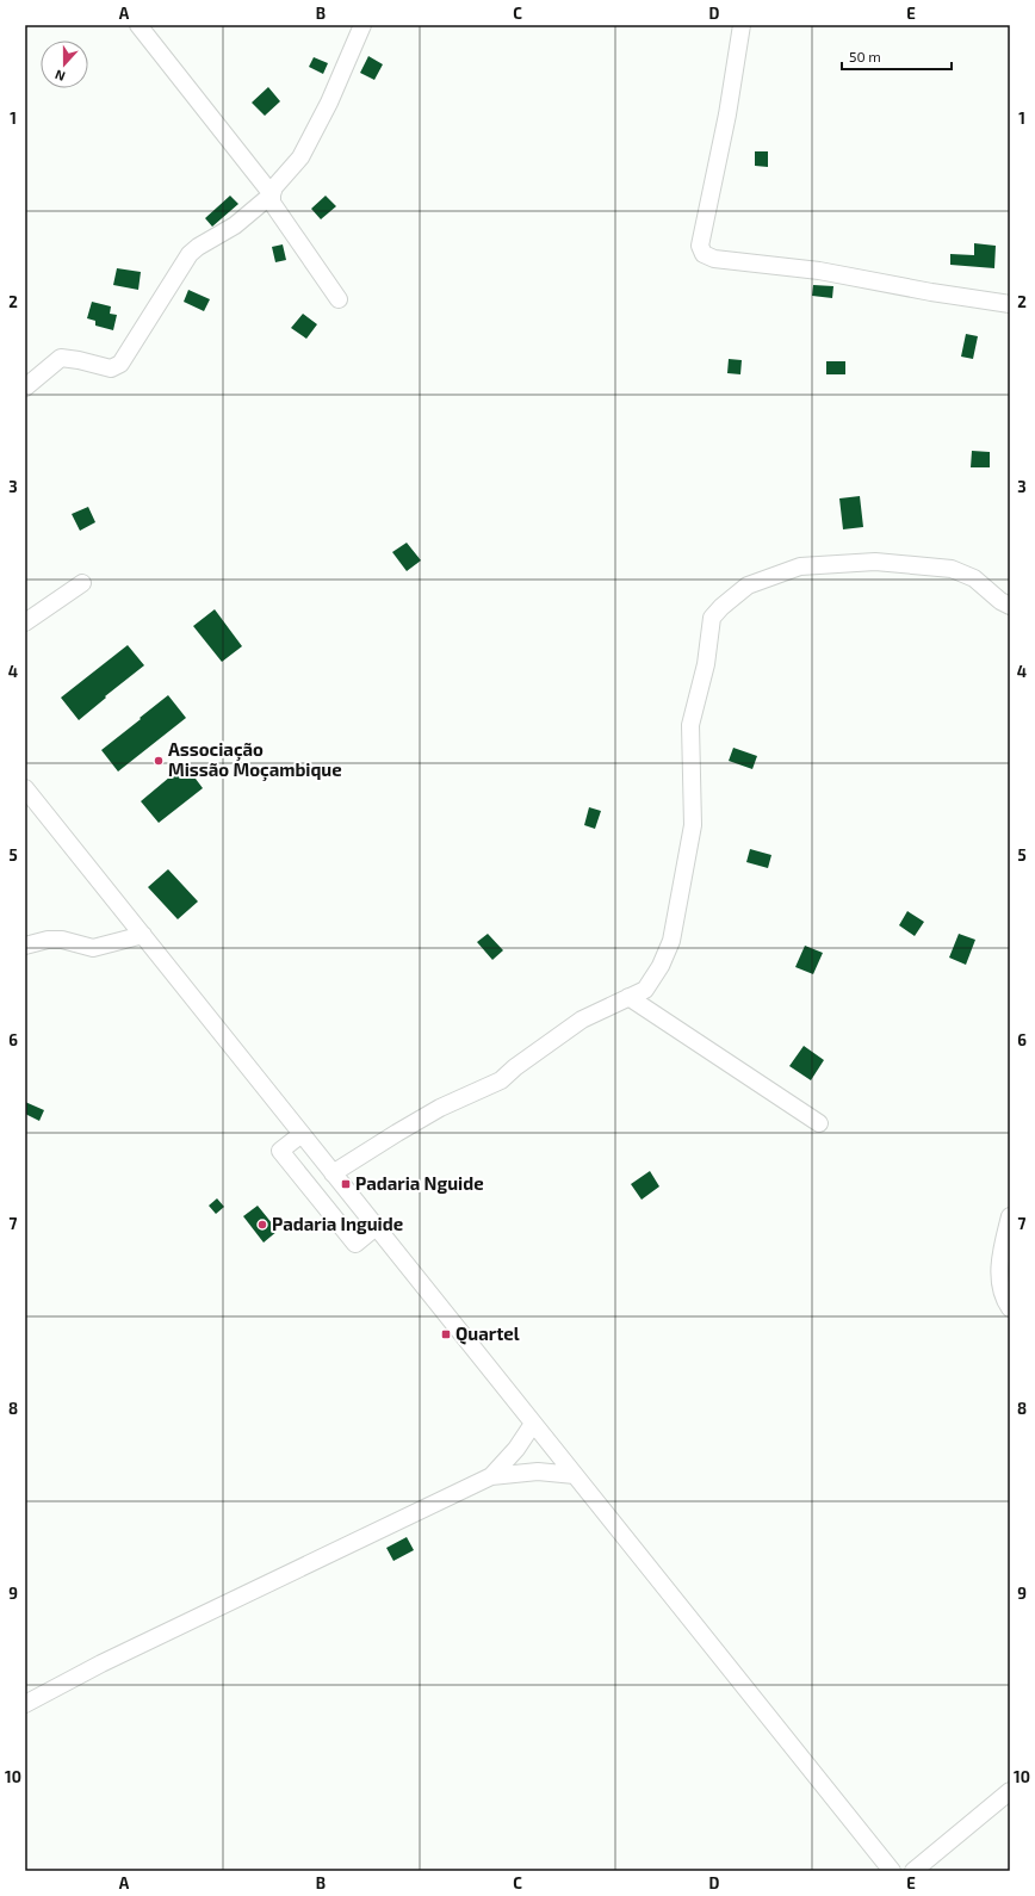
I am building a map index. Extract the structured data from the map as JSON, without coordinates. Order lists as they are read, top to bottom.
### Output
{
  "places": {
    "other": ["Associação Missão Moçambique", "Padaria Inguide"],
    "transit": ["Padaria Nguide", "Quartel"]
  },
  "scale_bar": "50 m",
  "north": "bottom",
  "grid": {
    "columns": [
      "A",
      "B",
      "C",
      "D",
      "E"
    ],
    "rows": [
      "1",
      "2",
      "3",
      "4",
      "5",
      "6",
      "7",
      "8",
      "9",
      "10"
    ]
  }
}
